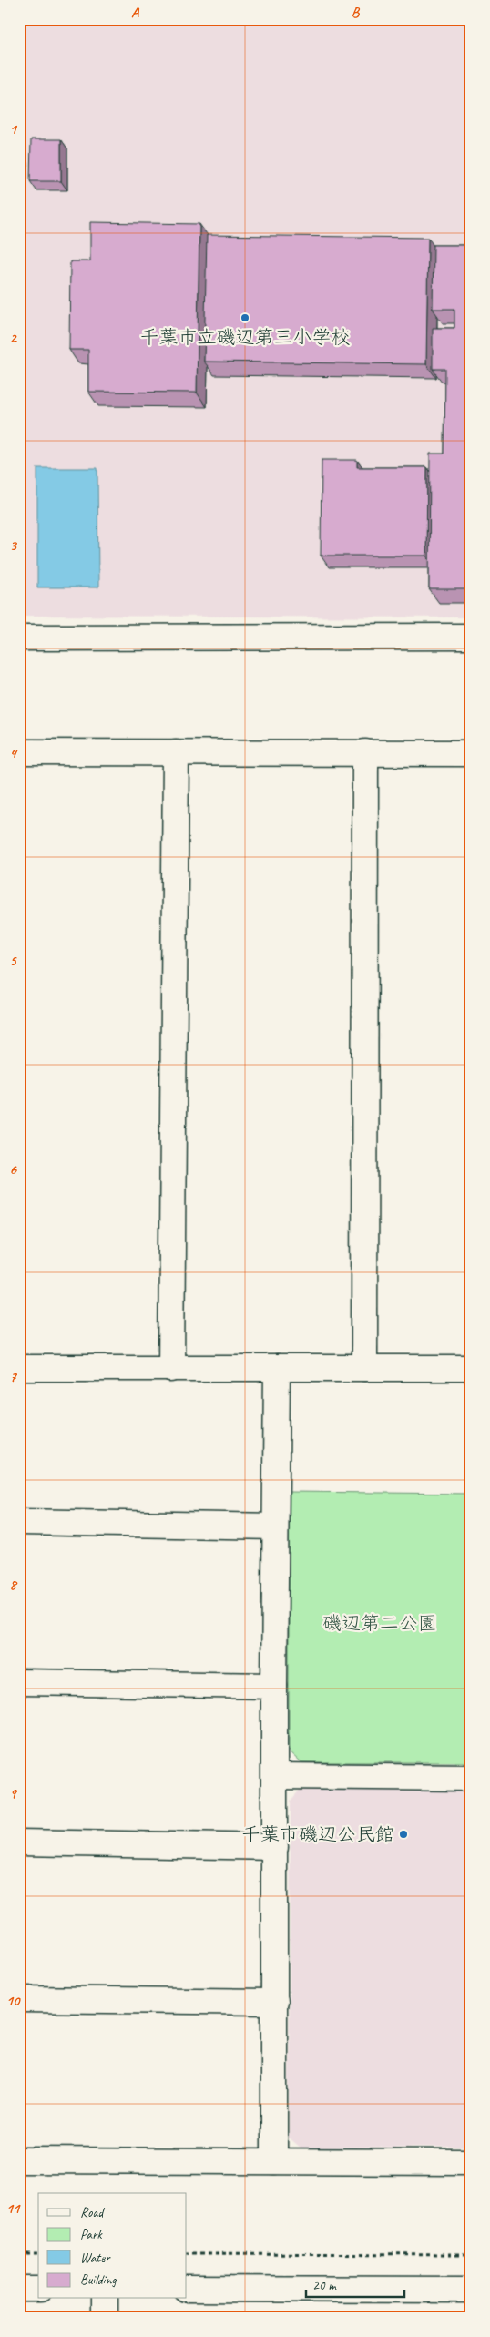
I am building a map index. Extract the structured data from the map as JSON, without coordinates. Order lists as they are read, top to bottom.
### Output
{
  "parks": ["磯辺第二公園"],
  "places": ["千葉市立磯辺第三小学校", "千葉市磯辺公民館"],
  "legend": [
    "Road",
    "Park",
    "Water",
    "Building"
  ],
  "scale_bar": "20 m",
  "grid": {
    "columns": ["A", "B"],
    "rows": [
      "1",
      "2",
      "3",
      "4",
      "5",
      "6",
      "7",
      "8",
      "9",
      "10",
      "11"
    ]
  }
}
